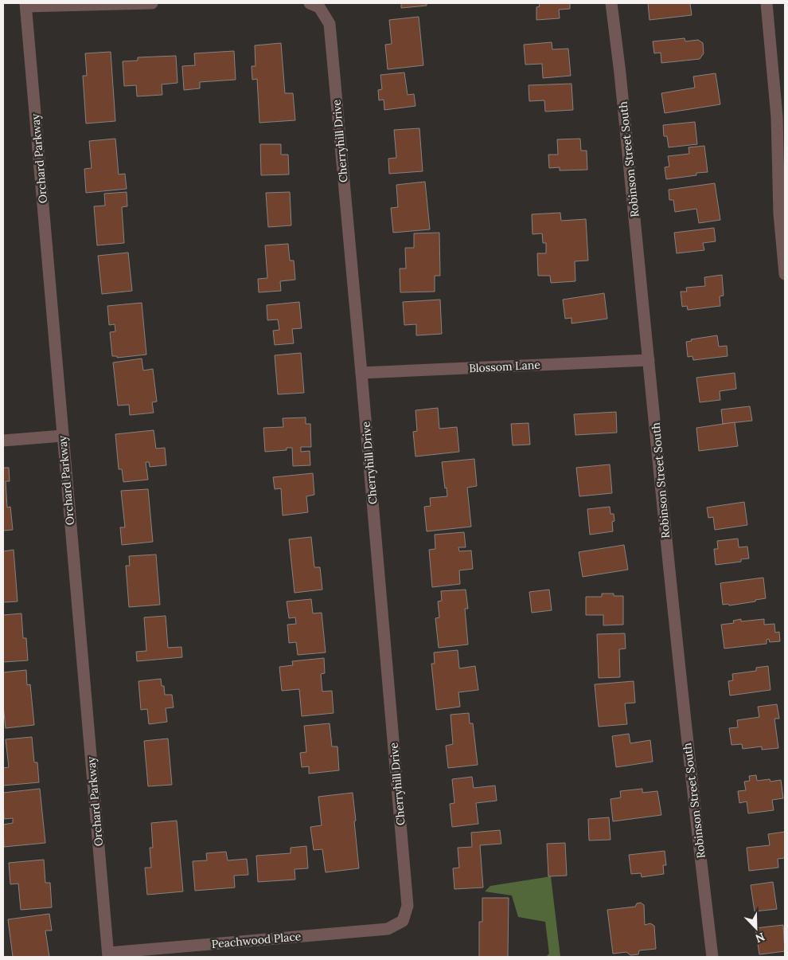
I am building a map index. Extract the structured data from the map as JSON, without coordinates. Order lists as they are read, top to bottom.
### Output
{
  "streets": {
    "street": [
      "Cherryhill Drive",
      "Orchard Parkway",
      "Robinson Street South",
      "Blossom Lane",
      "Peachwood Place"
    ]
  },
  "crossings": [
    ["Cherryhill Drive", "Blossom Lane"],
    ["Cherryhill Drive", "Peachwood Place"],
    ["Orchard Parkway", "Peachwood Place"],
    ["Robinson Street South", "Blossom Lane"]
  ],
  "north": "bottom right"
}
